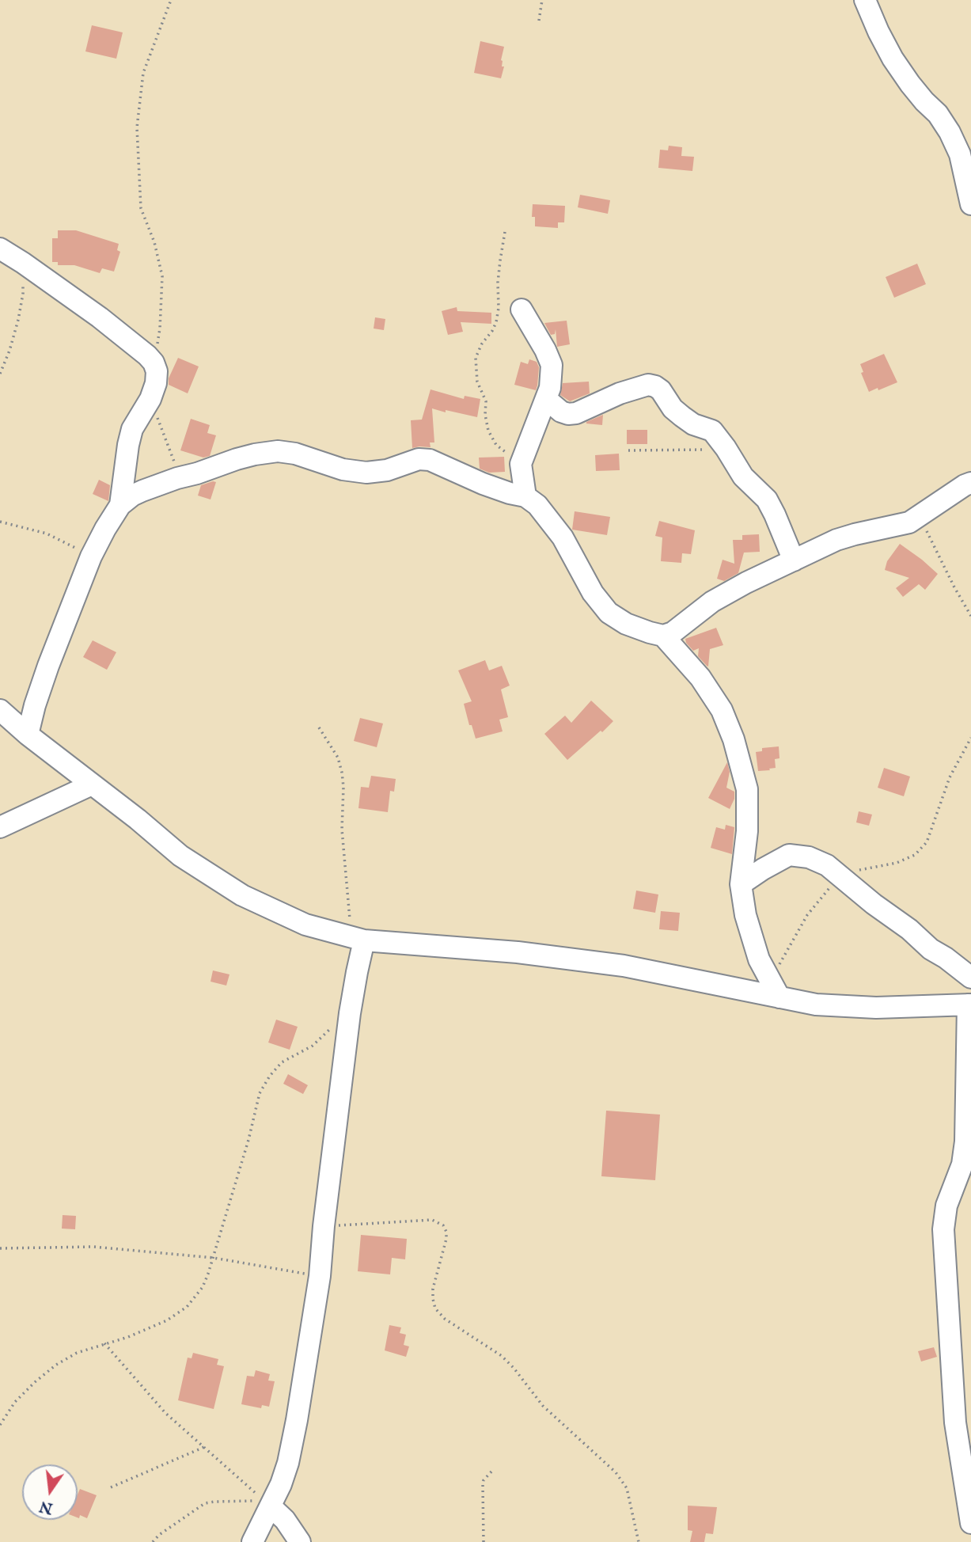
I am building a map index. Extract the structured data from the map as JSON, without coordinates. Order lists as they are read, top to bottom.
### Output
{
  "north": "bottom"
}
